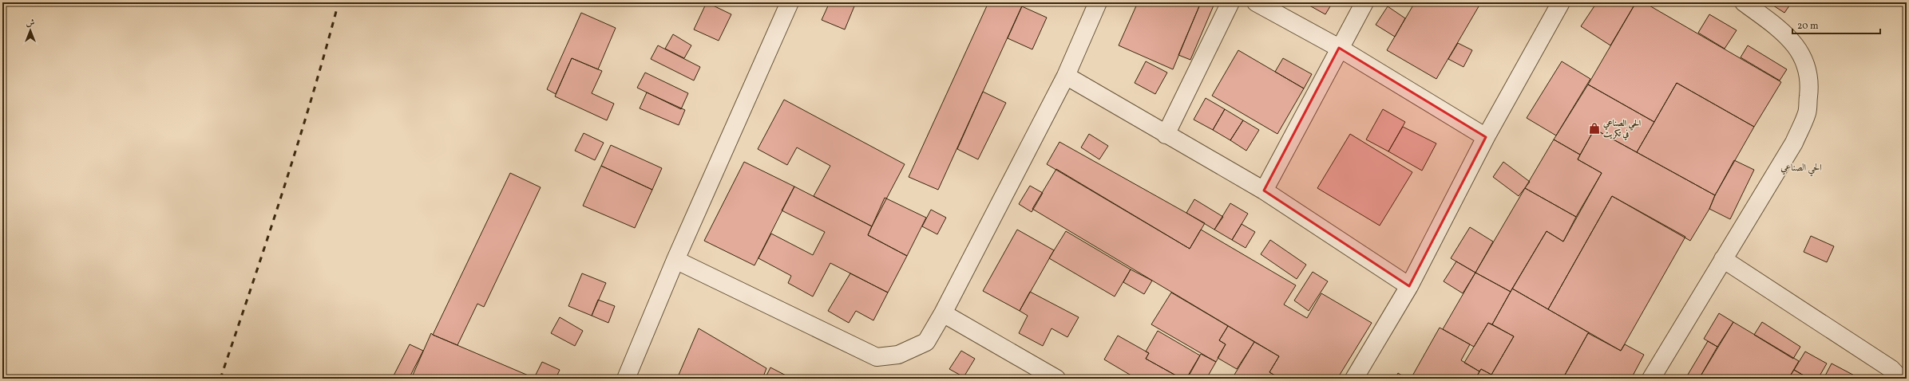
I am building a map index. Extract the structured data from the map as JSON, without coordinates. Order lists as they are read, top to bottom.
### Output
{
  "districts": ["الحي الصناعي"],
  "places": {
    "shop": ["الحي الصناعي في تكريت"]
  },
  "scale_bar": "20 m",
  "north": "top"
}
